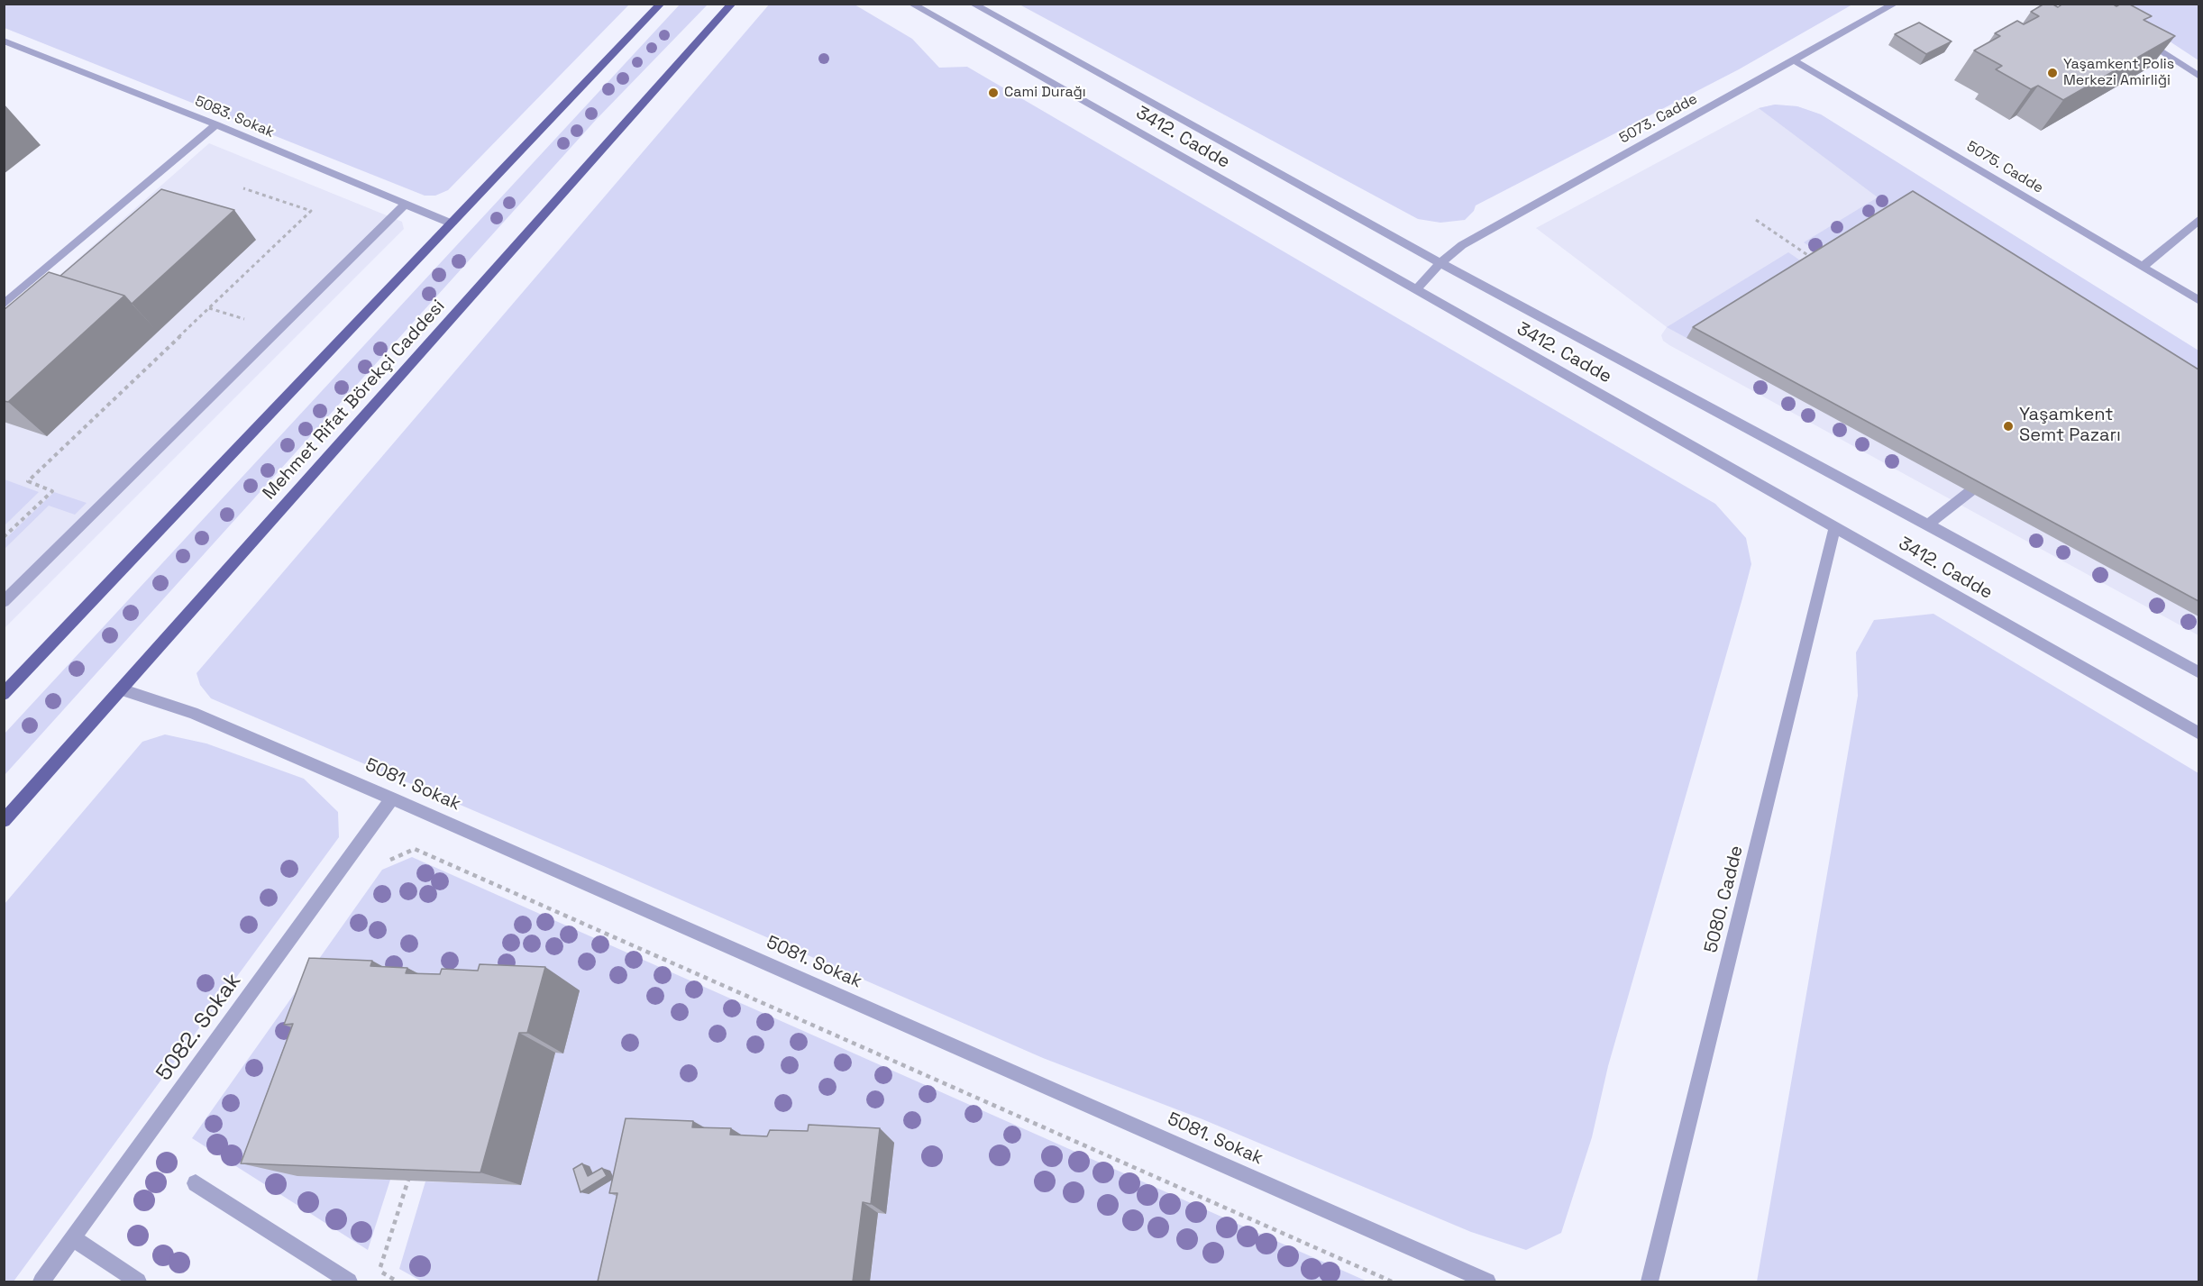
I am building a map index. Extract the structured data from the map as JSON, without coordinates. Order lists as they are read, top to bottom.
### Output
{
  "streets": {
    "main road": ["Mehmet Rifat Börekçi Caddesi"],
    "street": [
      "5083. Sokak",
      "5073. Cadde",
      "3412. Cadde",
      "5075. Cadde",
      "5081. Sokak",
      "5080. Cadde",
      "5082. Sokak"
    ]
  },
  "crossings": [
    ["5073. Cadde", "3412. Cadde"],
    ["5073. Cadde", "5075. Cadde"],
    ["3412. Cadde", "5080. Cadde"],
    ["Mehmet Rifat Börekçi Caddesi", "5081. Sokak"],
    ["5081. Sokak", "5082. Sokak"]
  ],
  "places": ["Yaşamkent Polis Merkezi Amirliği", "Cami Durağı", "Yaşamkent Semt Pazarı"]
}
